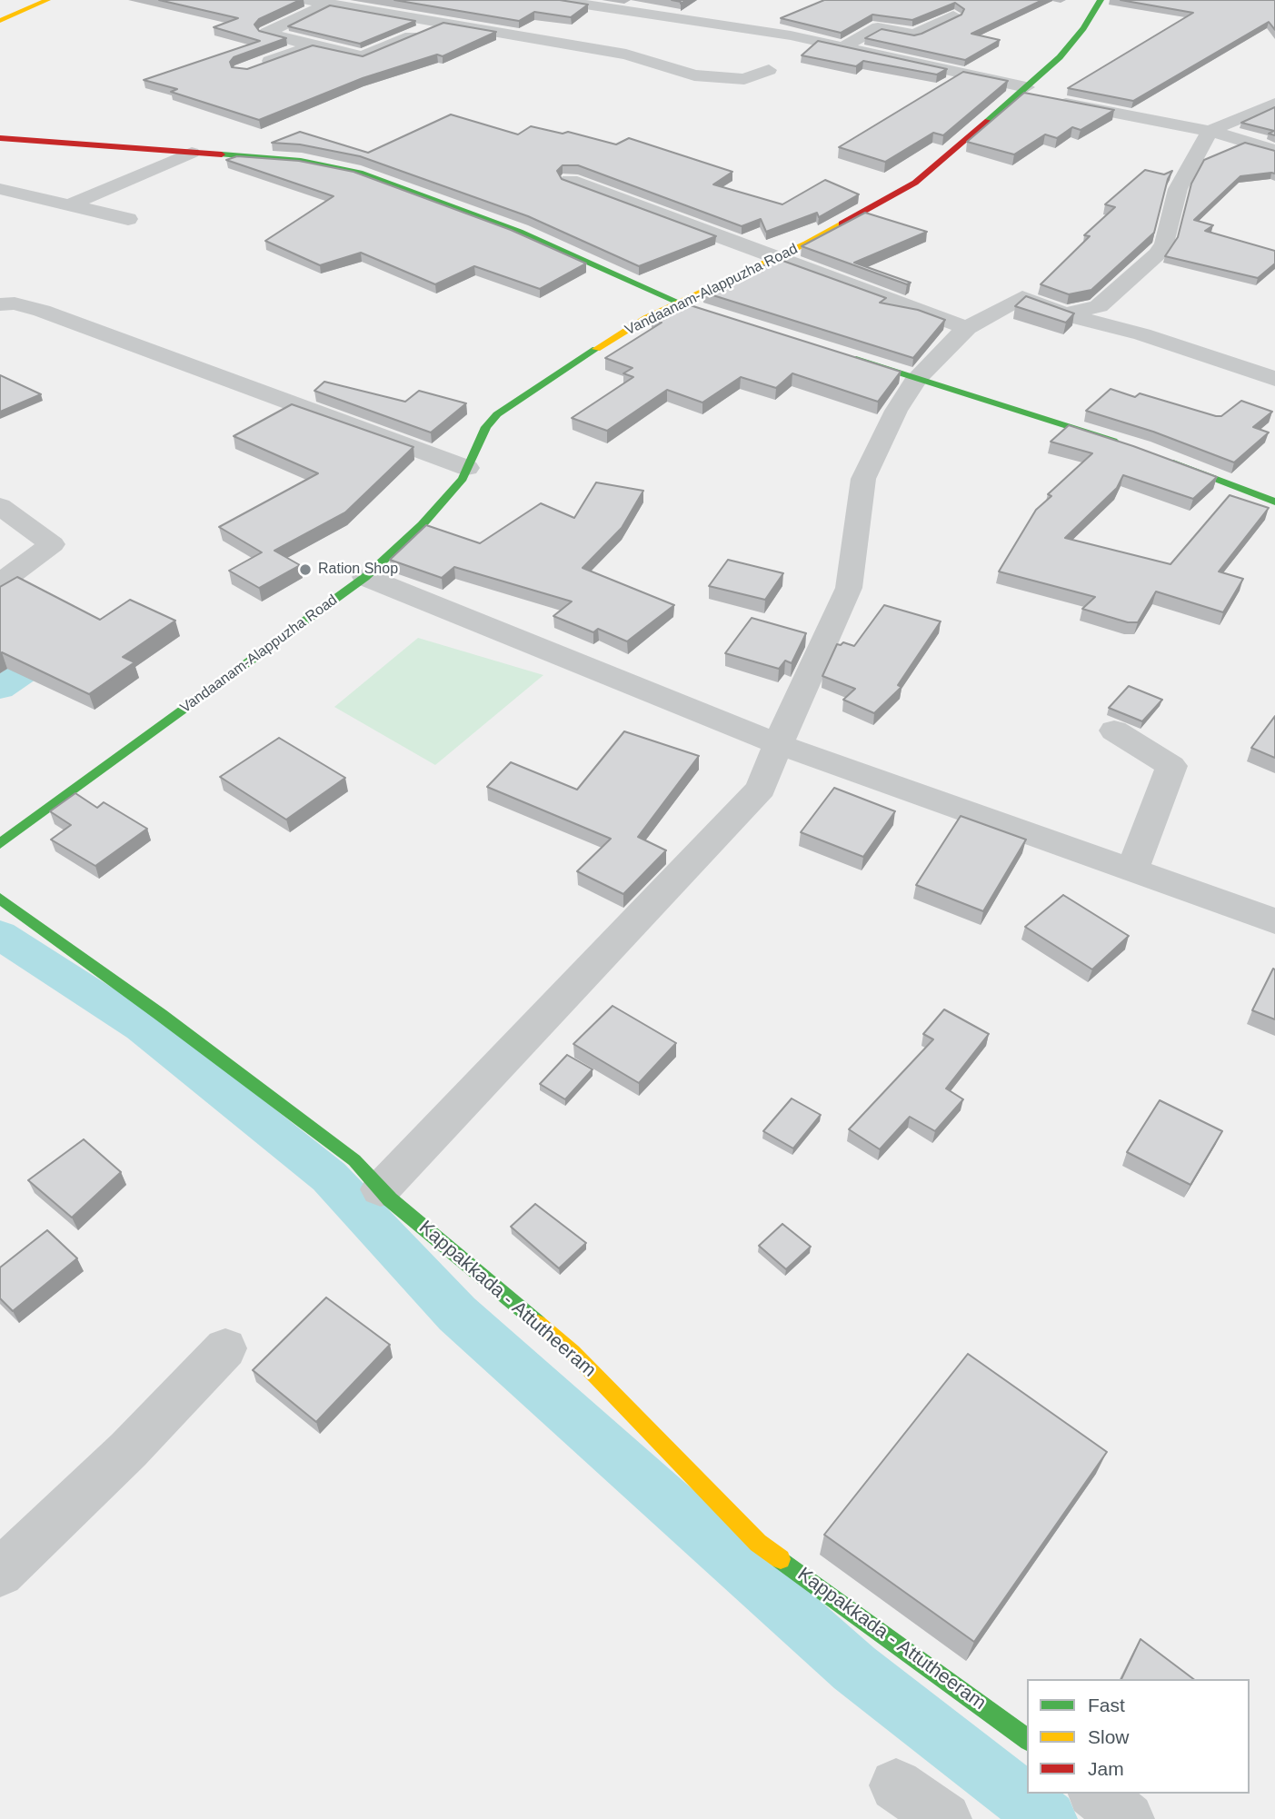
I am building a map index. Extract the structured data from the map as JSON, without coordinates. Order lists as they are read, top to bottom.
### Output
{
  "streets": {
    "main road": ["Vandaanam-Alappuzha Road", "Kappakkada - Attutheeram"]
  },
  "places": ["Ration Shop"],
  "legend": ["Fast", "Slow", "Jam"]
}
